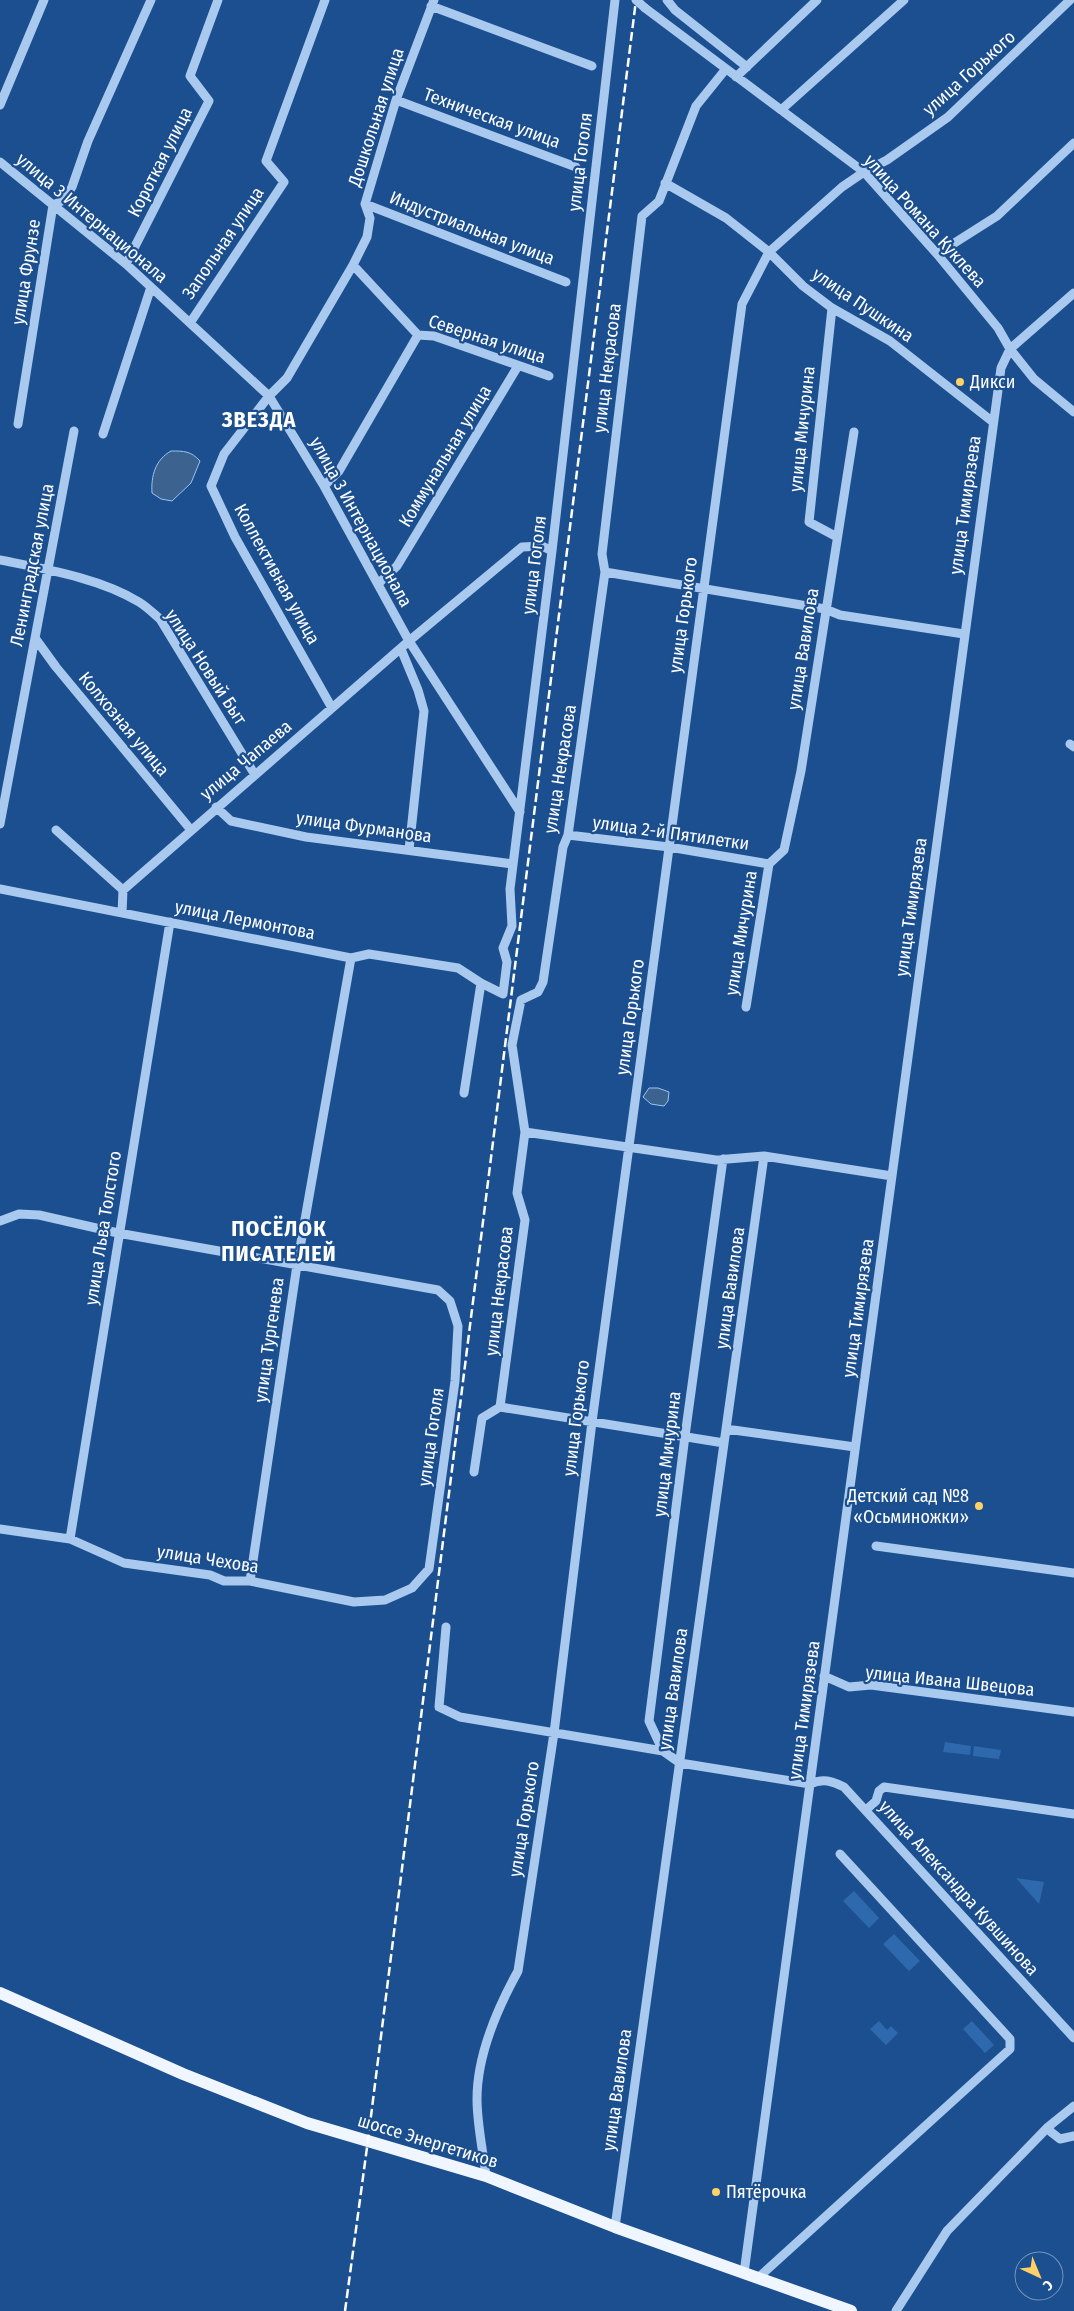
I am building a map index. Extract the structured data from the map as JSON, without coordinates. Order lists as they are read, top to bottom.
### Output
{
  "streets": {
    "main road": ["шоссе Энергетиков"],
    "street": [
      "улица Горького",
      "Дошкольная улица",
      "Техническая улица",
      "Короткая улица",
      "улица Гоголя",
      "улица 3 Интернационала",
      "улица Романа Куклева",
      "Индустриальная улица",
      "Запольная улица",
      "улица Фрунзе",
      "улица Пушкина",
      "Северная улица",
      "улица Некрасова",
      "улица Мичурина",
      "Коммунальная улица",
      "улица Тимирязева",
      "Ленинградская улица",
      "Коллективная улица",
      "улица Вавилова",
      "улица Новый Быт",
      "Колхозная улица",
      "улица Чапаева",
      "улица Фурманова",
      "улица 2-й Пятилетки",
      "улица Лермонтова",
      "улица Льва Толстого",
      "улица Тургенева",
      "улица Чехова",
      "улица Ивана Швецова",
      "улица Александра Кувшинова"
    ]
  },
  "crossings": [
    ["улица Горького", "улица Романа Куклева"],
    ["улица Горького", "улица Пушкина"],
    ["улица Горького", "улица 2-й Пятилетки"],
    ["улица Горького", "шоссе Энергетиков"],
    ["Дошкольная улица", "Техническая улица"],
    ["Дошкольная улица", "улица 3 Интернационала"],
    ["Дошкольная улица", "Индустриальная улица"],
    ["Дошкольная улица", "Северная улица"],
    ["Дошкольная улица", "Коллективная улица"],
    ["Короткая улица", "улица 3 Интернационала"],
    ["улица Гоголя", "улица 3 Интернационала"],
    ["улица Гоголя", "улица Чапаева"],
    ["улица Гоголя", "улица Фурманова"],
    ["улица Гоголя", "улица Лермонтова"],
    ["улица Гоголя", "улица Тургенева"],
    ["улица Гоголя", "улица Чехова"],
    ["улица 3 Интернационала", "Запольная улица"],
    ["улица 3 Интернационала", "улица Фрунзе"],
    ["улица 3 Интернационала", "Коммунальная улица"],
    ["улица 3 Интернационала", "улица Чапаева"],
    ["улица Романа Куклева", "улица Некрасова"],
    ["улица Романа Куклева", "улица Тимирязева"],
    ["улица Пушкина", "улица Некрасова"],
    ["улица Пушкина", "улица Мичурина"],
    ["улица Пушкина", "улица Тимирязева"],
    ["Северная улица", "Коммунальная улица"],
    ["улица Некрасова", "улица 2-й Пятилетки"],
    ["улица Мичурина", "улица Вавилова"],
    ["улица Мичурина", "улица 2-й Пятилетки"],
    ["улица Тимирязева", "улица Ивана Швецова"],
    ["улица Тимирязева", "улица Александра Кувшинова"],
    ["улица Тимирязева", "шоссе Энергетиков"],
    ["Ленинградская улица", "улица Новый Быт"],
    ["Ленинградская улица", "Колхозная улица"],
    ["Коллективная улица", "улица Чапаева"],
    ["улица Вавилова", "улица 2-й Пятилетки"],
    ["улица Вавилова", "улица Александра Кувшинова"],
    ["улица Вавилова", "шоссе Энергетиков"],
    ["улица Новый Быт", "улица Чапаева"],
    ["Колхозная улица", "улица Чапаева"],
    ["улица Чапаева", "улица Фурманова"],
    ["улица Лермонтова", "улица Льва Толстого"],
    ["улица Лермонтова", "улица Тургенева"],
    ["улица Льва Толстого", "улица Чехова"],
    ["улица Тургенева", "улица Чехова"]
  ],
  "districts": ["ЗВЕЗДА", "ПОСЁЛОК ПИСАТЕЛЕЙ"],
  "places": ["Дикси", "Детский сад №8 «Осьминожки»", "Пятёрочка"],
  "north": "bottom right"
}
